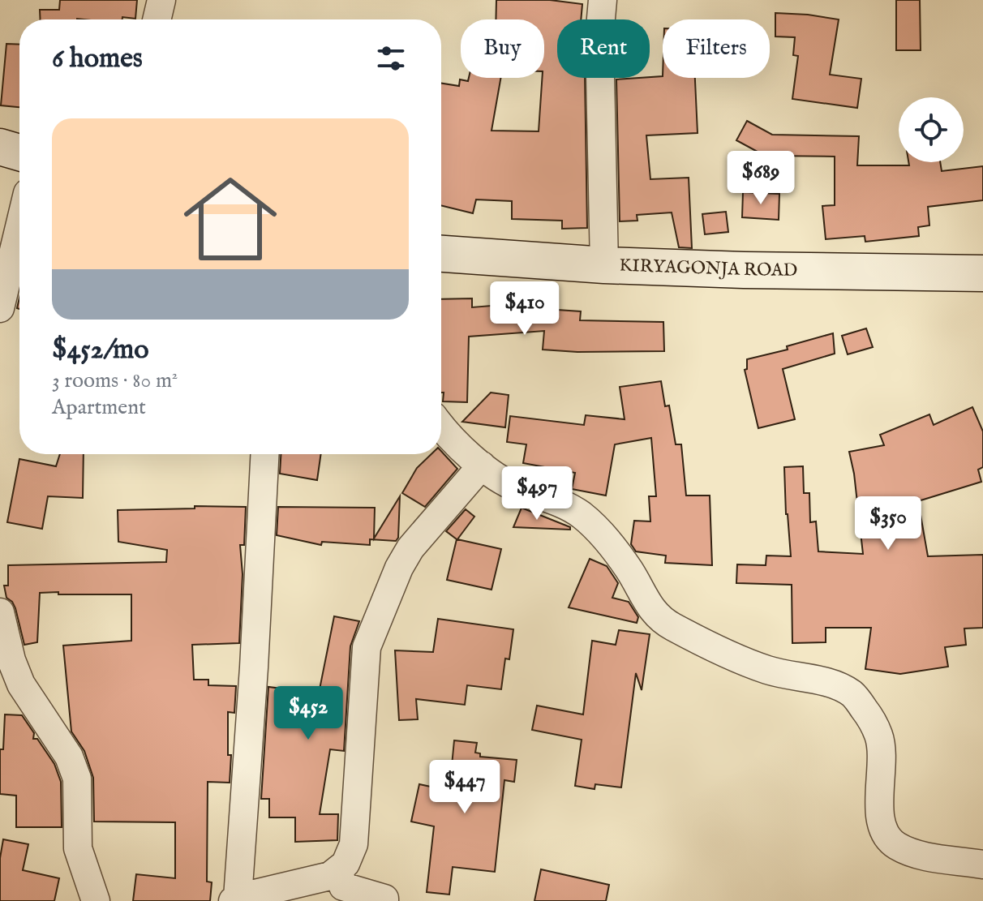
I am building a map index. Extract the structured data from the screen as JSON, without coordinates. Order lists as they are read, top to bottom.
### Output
{
  "streets": {
    "street": ["KIRYAGONJA ROAD"]
  },
  "page": {
    "chip": ["Buy", "Rent", "Filters"],
    "heading": "6 homes",
    "list": [
      {
        "name": "$452/mo",
        "note": "3 rooms · 80 m² · Apartment"
      }
    ],
    "price": [
      "$689",
      "$410",
      "$497",
      "$350",
      "$452",
      "$447"
    ]
  }
}
